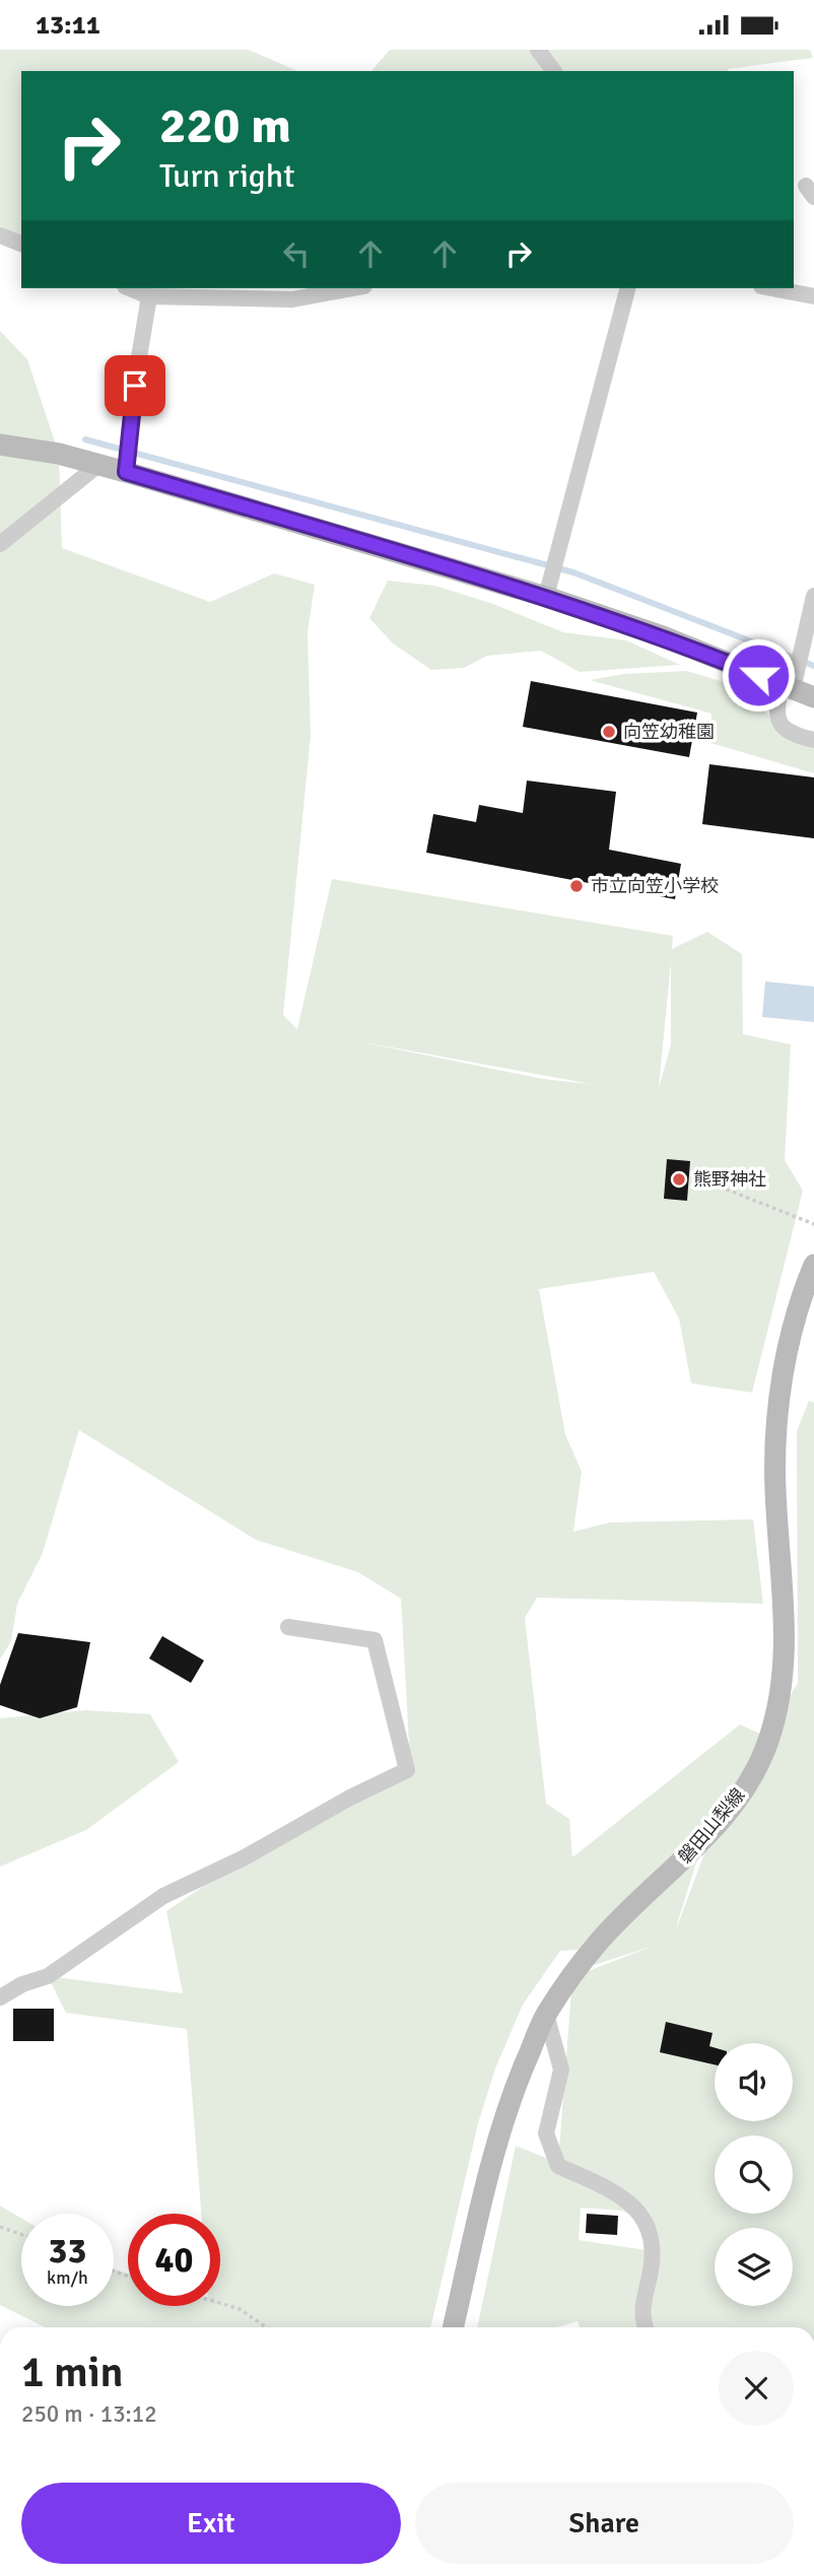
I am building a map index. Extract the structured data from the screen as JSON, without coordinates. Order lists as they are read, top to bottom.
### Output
{
  "streets": {
    "main road": ["磐田山梨線"]
  },
  "places": ["向笠幼稚園", "市立向笠小学校", "熊野神社"],
  "page": {
    "status": "13:11",
    "turn": ["220 m", "Turn right"],
    "speed": "33 km/h",
    "limit": "40",
    "heading": ["1 min", "250 m · 13:12"],
    "buttons": ["Exit", "Share"]
  }
}
